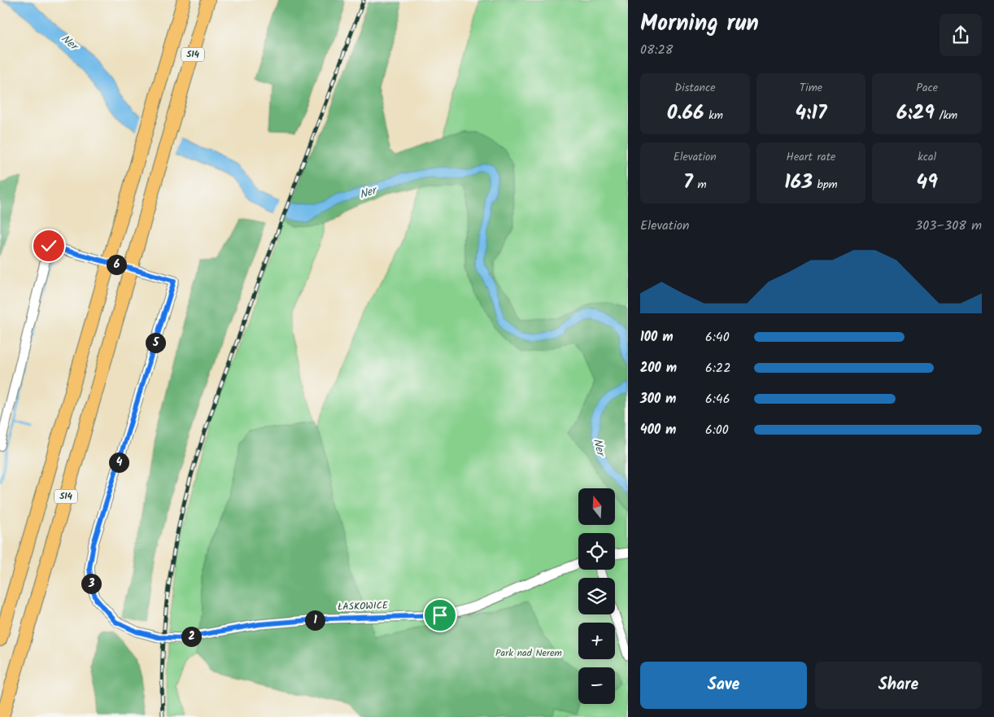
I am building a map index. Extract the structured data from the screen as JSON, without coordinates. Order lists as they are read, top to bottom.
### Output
{
  "streets": {
    "highway": ["S14"],
    "street": ["ŁASKOWICE"]
  },
  "water": ["Ner"],
  "parks": ["Park nad Nerem"],
  "north": "top",
  "page": {
    "heading": ["Morning run", "08:28"],
    "stats": [
      ["Distance", "0.66 km"],
      ["Time", "4:17"],
      ["Pace", "6:29 /km"],
      ["Elevation", "7 m"],
      ["Heart rate", "163 bpm"],
      ["kcal", "49"]
    ],
    "chart": ["Elevation", "303–308 m"],
    "pins": [
      "6",
      "5",
      "4",
      "3",
      "1",
      "2"
    ],
    "list": [
      {
        "name": "100 m",
        "note": "6:40"
      },
      {
        "name": "200 m",
        "note": "6:22"
      },
      {
        "name": "300 m",
        "note": "6:46"
      },
      {
        "name": "400 m",
        "note": "6:00"
      }
    ],
    "map_buttons": ["+", "−"],
    "buttons": ["Save", "Share"]
  }
}
